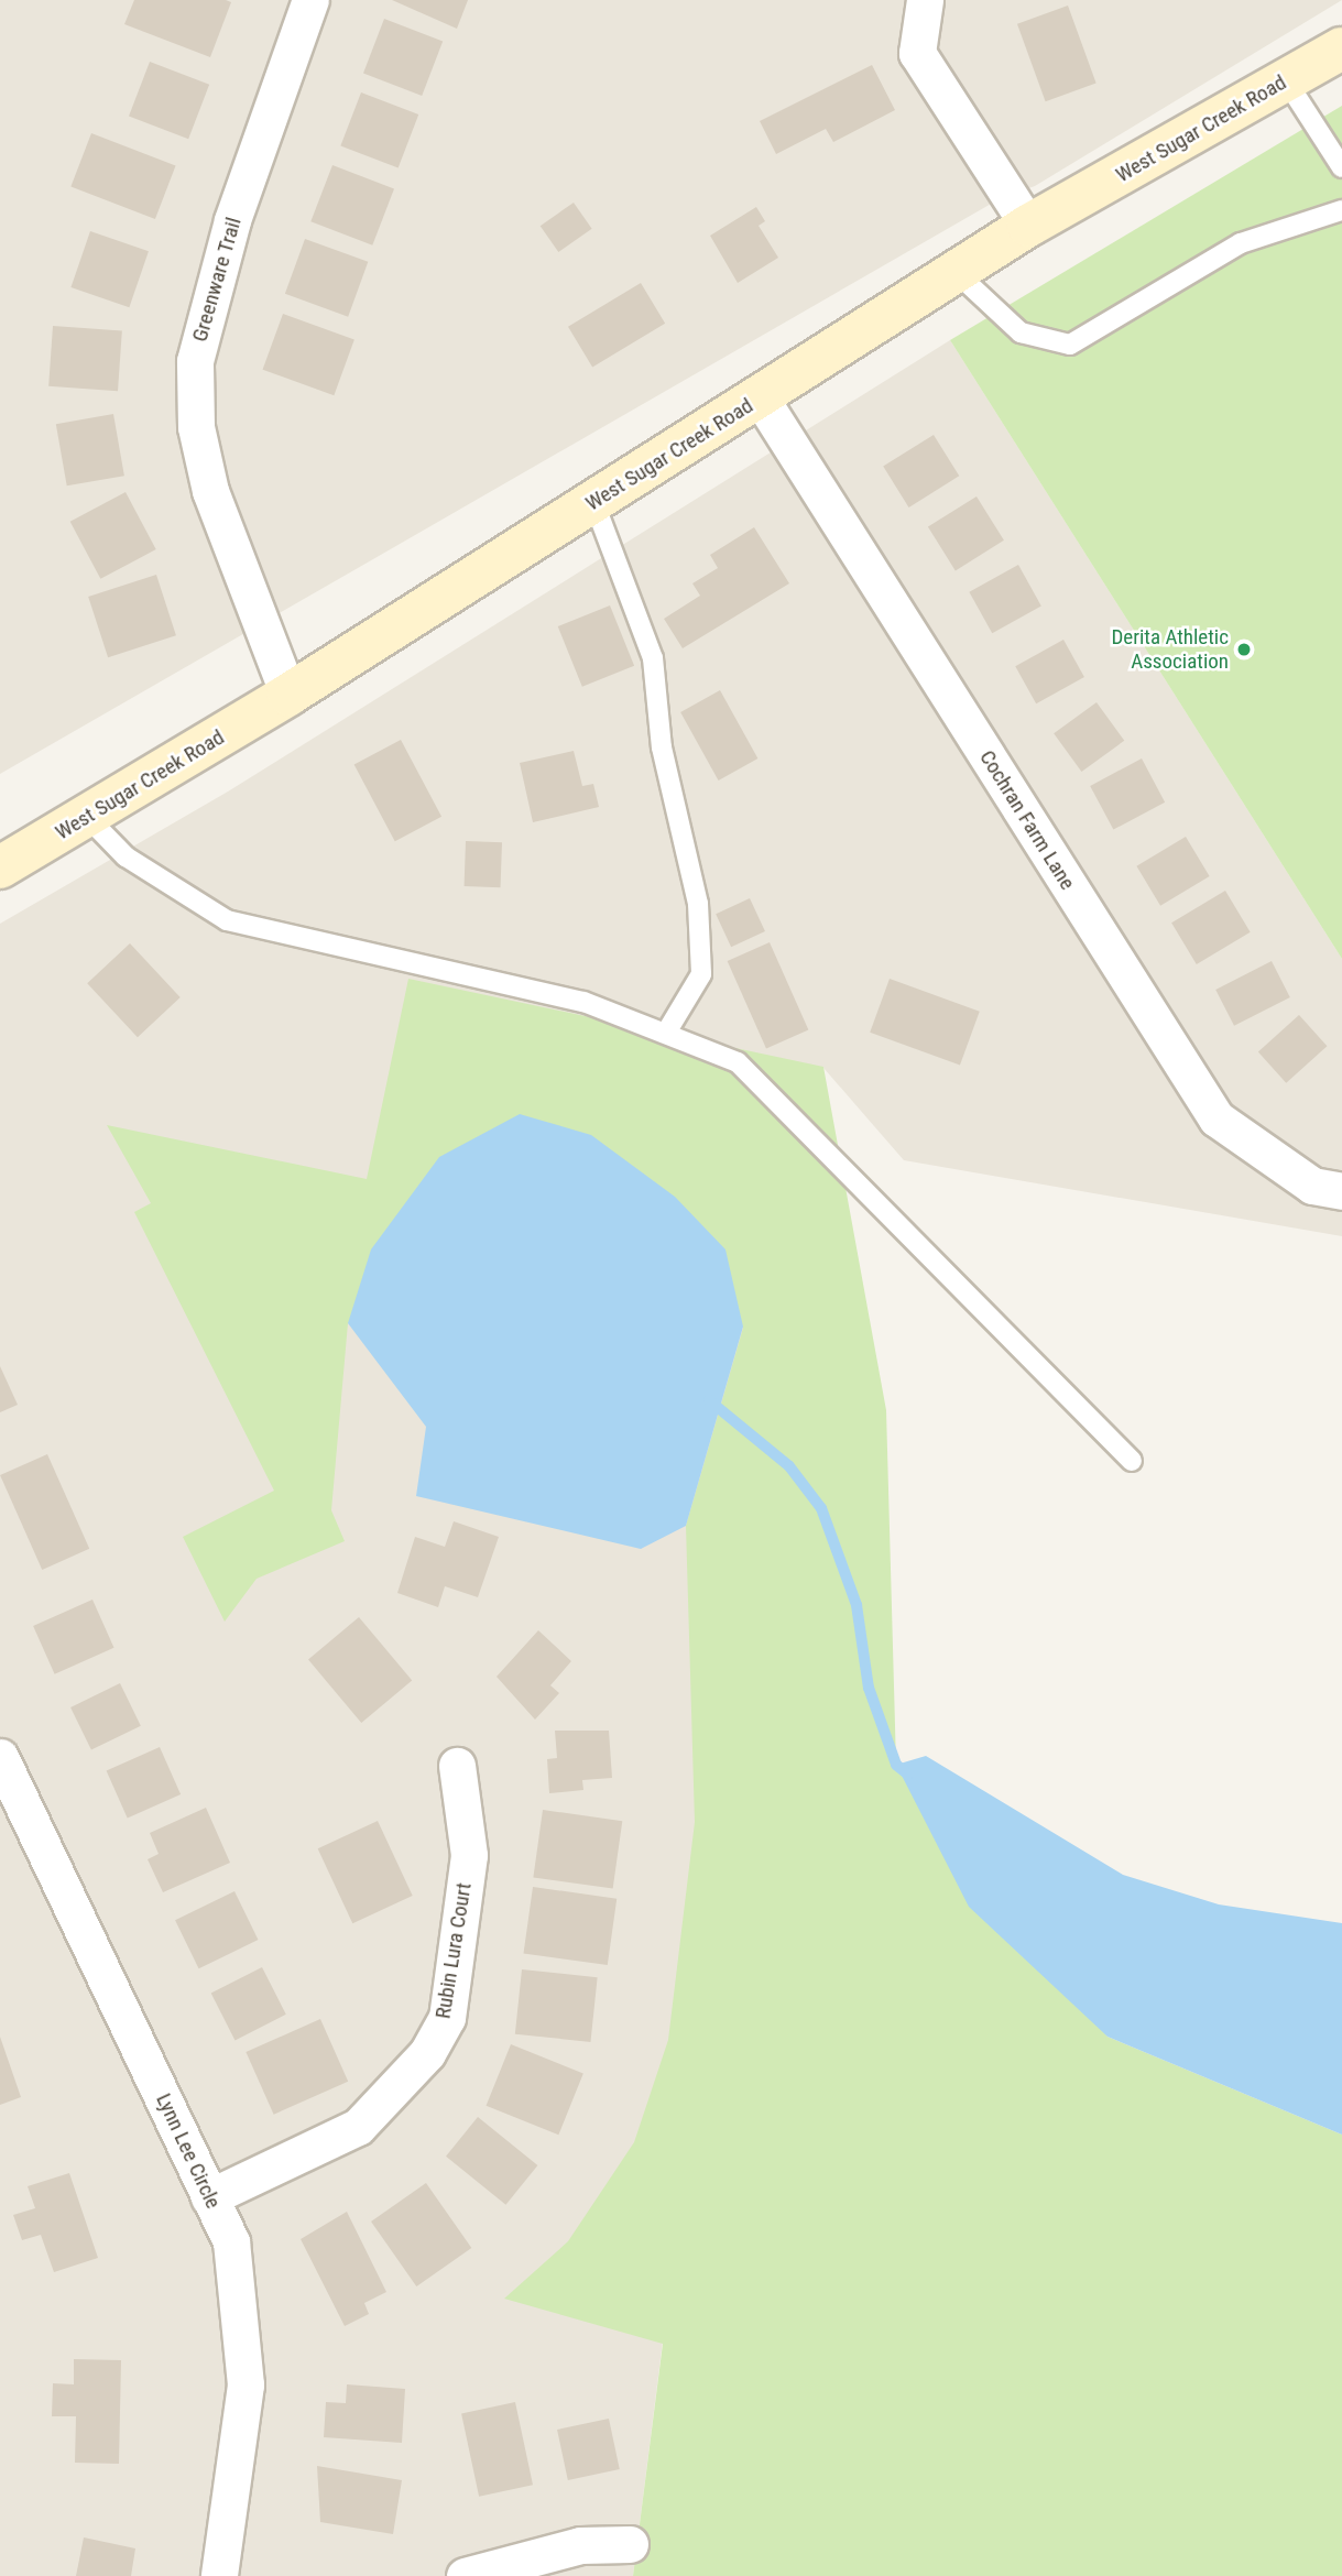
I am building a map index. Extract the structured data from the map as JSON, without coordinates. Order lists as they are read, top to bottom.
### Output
{
  "streets": {
    "main road": ["West Sugar Creek Road"],
    "street": [
      "Greenware Trail",
      "Cochran Farm Lane",
      "Rubin Lura Court",
      "Lynn Lee Circle"
    ]
  },
  "crossings": [
    ["West Sugar Creek Road", "Greenware Trail"],
    ["West Sugar Creek Road", "Cochran Farm Lane"],
    ["Rubin Lura Court", "Lynn Lee Circle"]
  ],
  "places": ["Derita Athletic Association"]
}
